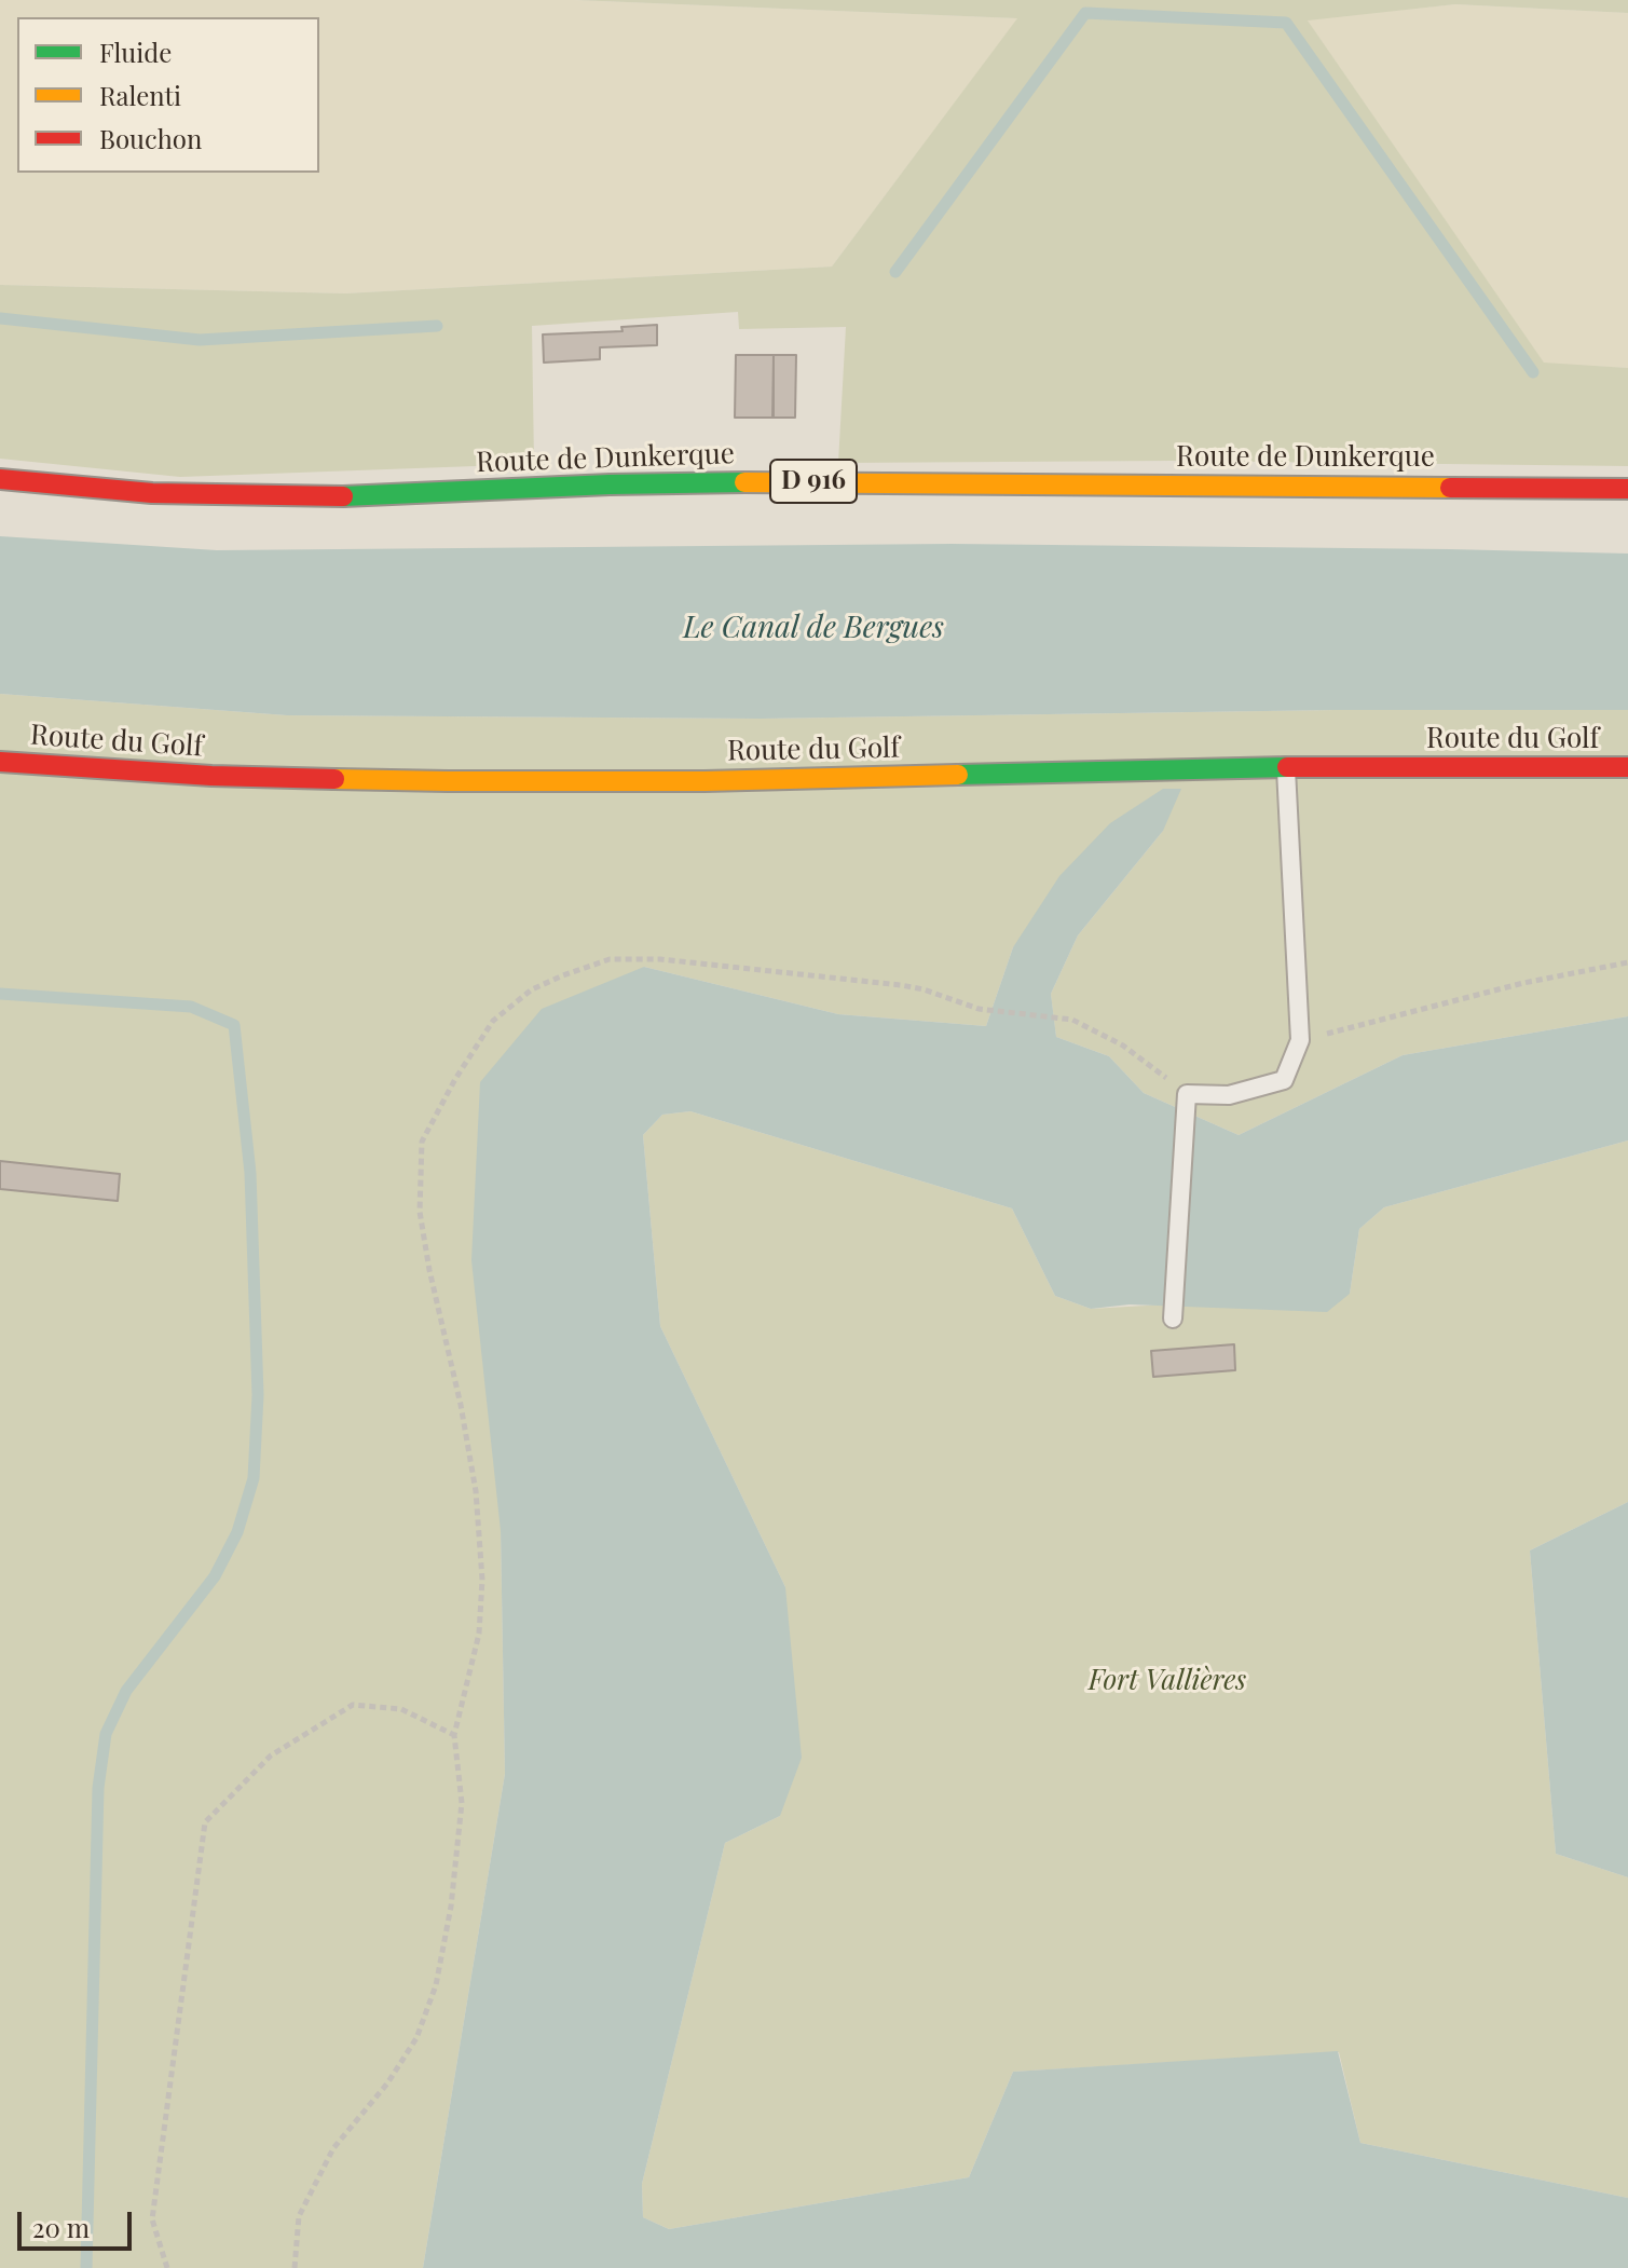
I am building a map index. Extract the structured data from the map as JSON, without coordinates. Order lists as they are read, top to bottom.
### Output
{
  "streets": {
    "street": ["Route de Dunkerque", "D 916", "Route du Golf"]
  },
  "water": ["Le Canal de Bergues"],
  "parks": ["Fort Vallières"],
  "legend": ["Fluide", "Ralenti", "Bouchon"],
  "scale_bar": "20 m"
}
